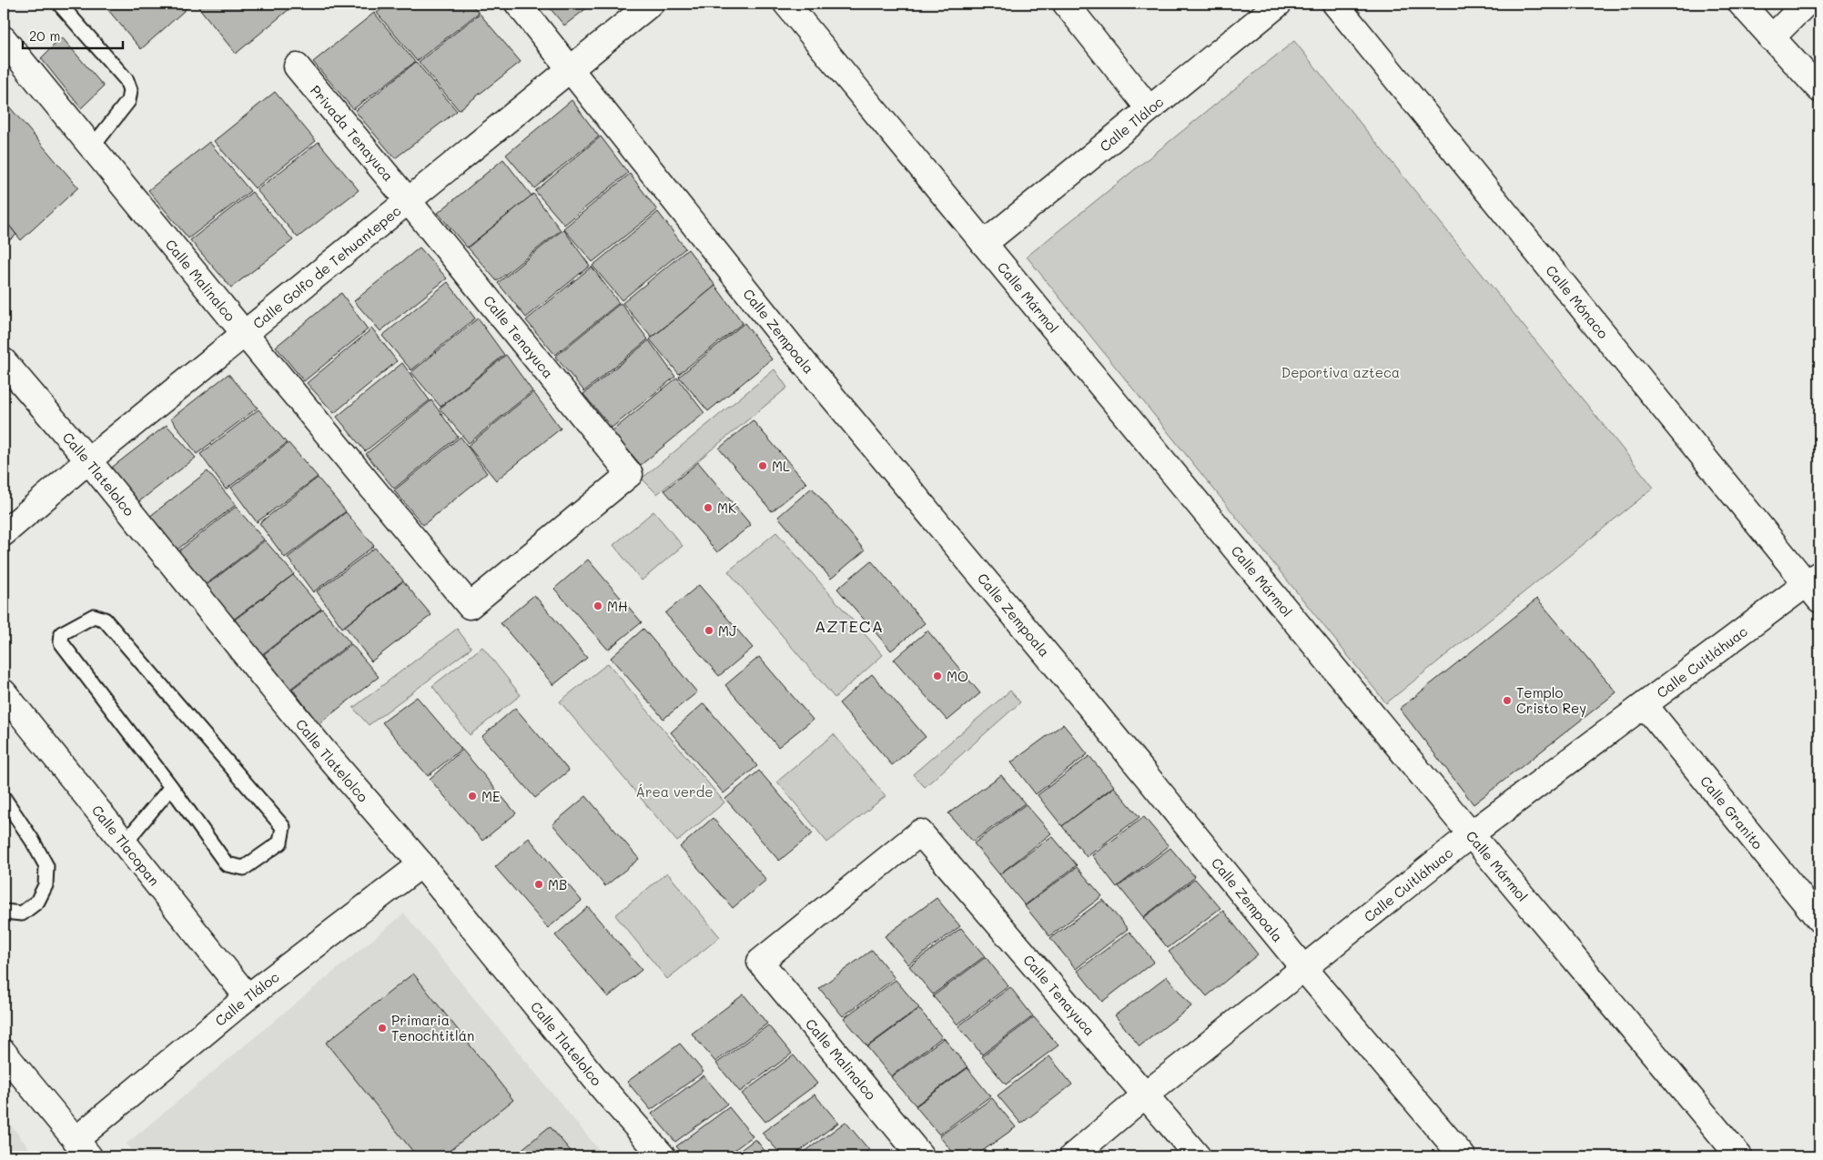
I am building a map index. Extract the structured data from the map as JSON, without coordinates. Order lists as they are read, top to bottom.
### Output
{
  "streets": {
    "street": [
      "Calle Tláloc",
      "Privada Tenayuca",
      "Calle Golfo de Tehuantepec",
      "Calle Malinalco",
      "Calle Mármol",
      "Calle Mónaco",
      "Calle Zempoala",
      "Calle Tenayuca",
      "Calle Tlatelolco",
      "Calle Cuitláhuac",
      "Calle Granito",
      "Calle Tlacopan"
    ]
  },
  "crossings": [
    ["Calle Tláloc", "Calle Mármol"],
    ["Calle Tláloc", "Calle Tlatelolco"],
    ["Calle Tláloc", "Calle Tlacopan"],
    ["Privada Tenayuca", "Calle Golfo de Tehuantepec"],
    ["Privada Tenayuca", "Calle Tenayuca"],
    ["Calle Golfo de Tehuantepec", "Calle Malinalco"],
    ["Calle Golfo de Tehuantepec", "Calle Zempoala"],
    ["Calle Golfo de Tehuantepec", "Calle Tenayuca"],
    ["Calle Golfo de Tehuantepec", "Calle Tlatelolco"],
    ["Calle Malinalco", "Calle Tenayuca"],
    ["Calle Mármol", "Calle Cuitláhuac"],
    ["Calle Mónaco", "Calle Cuitláhuac"],
    ["Calle Zempoala", "Calle Cuitláhuac"],
    ["Calle Tenayuca", "Calle Cuitláhuac"],
    ["Calle Cuitláhuac", "Calle Granito"]
  ],
  "districts": ["AZTECA"],
  "parks": ["Deportiva azteca", "Área verde"],
  "places": [
    "ML",
    "MK",
    "MH",
    "MJ",
    "MO",
    "Templo Cristo Rey",
    "ME",
    "MB",
    "Primaria Tenochtitlán"
  ],
  "scale_bar": "20 m"
}
